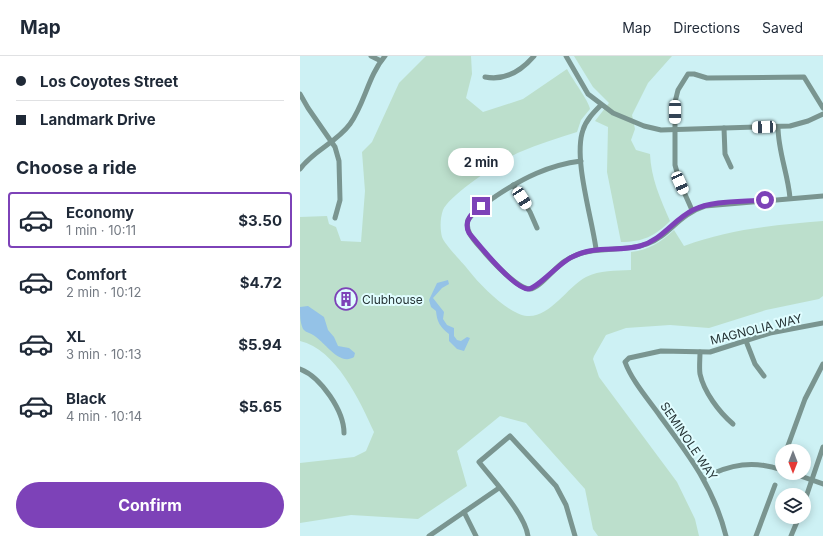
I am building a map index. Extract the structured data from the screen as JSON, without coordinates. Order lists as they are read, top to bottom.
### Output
{
  "streets": {
    "street": ["MAGNOLIA WAY", "SEMINOLE WAY"]
  },
  "crossings": [
    ["MAGNOLIA WAY", "SEMINOLE WAY"]
  ],
  "places": {
    "building": ["Clubhouse"]
  },
  "north": "bottom",
  "page": {
    "header": "Map",
    "nav": ["Map", "Directions", "Saved"],
    "banner": ["Los Coyotes Street", "Landmark Drive"],
    "heading": "Choose a ride",
    "bubble": "2 min",
    "list": [
      {
        "name": "Economy",
        "note": "1 min · 10:11",
        "value": "$3.50"
      },
      {
        "name": "Comfort",
        "note": "2 min · 10:12",
        "value": "$4.72"
      },
      {
        "name": "XL",
        "note": "3 min · 10:13",
        "value": "$5.94"
      },
      {
        "name": "Black",
        "note": "4 min · 10:14",
        "value": "$5.65"
      }
    ],
    "buttons": "Confirm"
  }
}
